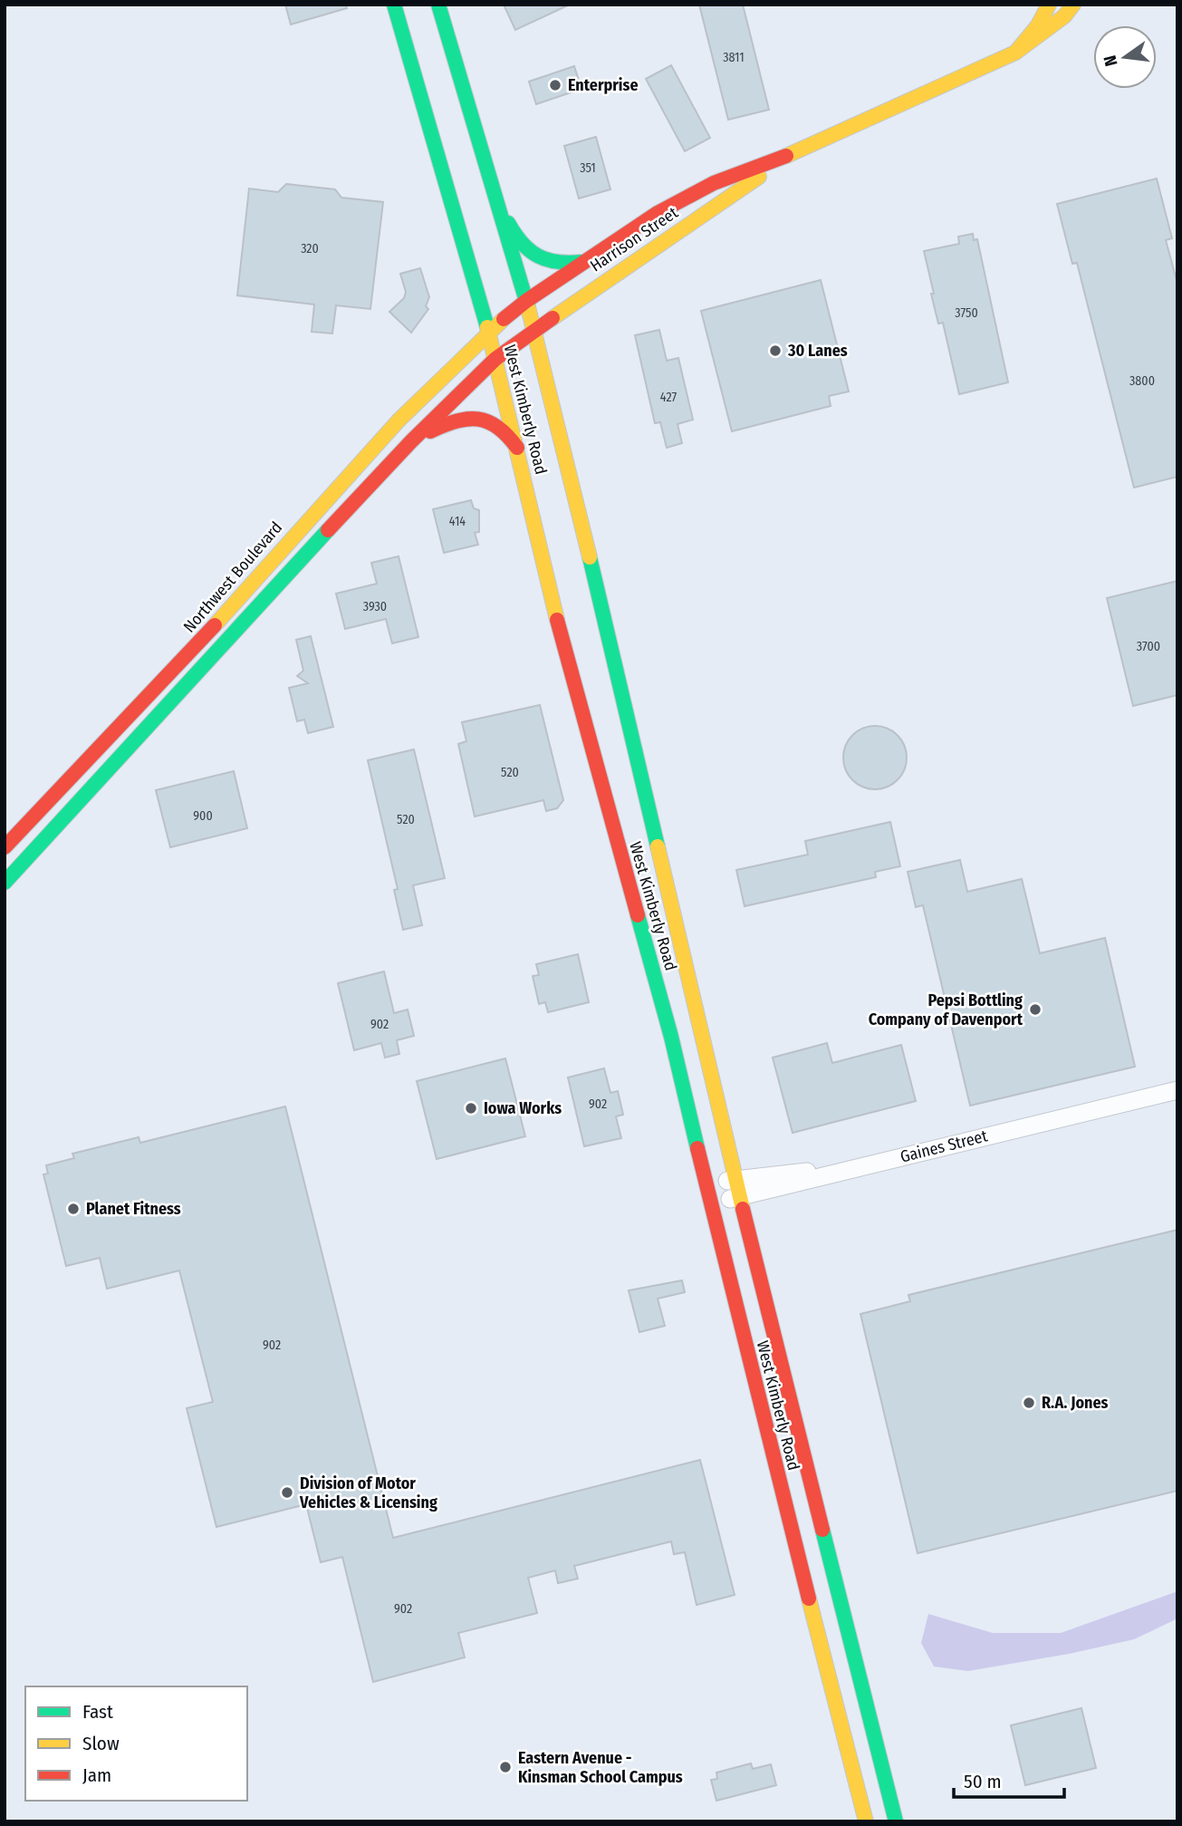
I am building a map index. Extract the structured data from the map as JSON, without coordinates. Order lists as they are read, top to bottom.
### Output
{
  "streets": {
    "main road": ["Harrison Street", "West Kimberly Road", "Northwest Boulevard"],
    "street": ["Gaines Street"]
  },
  "crossings": [
    ["Harrison Street", "West Kimberly Road"],
    ["Harrison Street", "Northwest Boulevard"],
    ["West Kimberly Road", "Northwest Boulevard"],
    ["West Kimberly Road", "Gaines Street"]
  ],
  "places": [
    "Enterprise",
    "30 Lanes",
    "Pepsi Bottling Company of Davenport",
    "Iowa Works",
    "Planet Fitness",
    "R.A. Jones",
    "Division of Motor Vehicles & Licensing",
    "Eastern Avenue - Kinsman School Campus"
  ],
  "house_numbers": [
    "3811",
    "351",
    "320",
    "3750",
    "3800",
    "427",
    "414",
    "3930",
    "3700",
    "520",
    "900",
    "520",
    "902",
    "902",
    "902",
    "902"
  ],
  "legend": ["Fast", "Slow", "Jam"],
  "scale_bar": "50 m",
  "north": "left"
}
